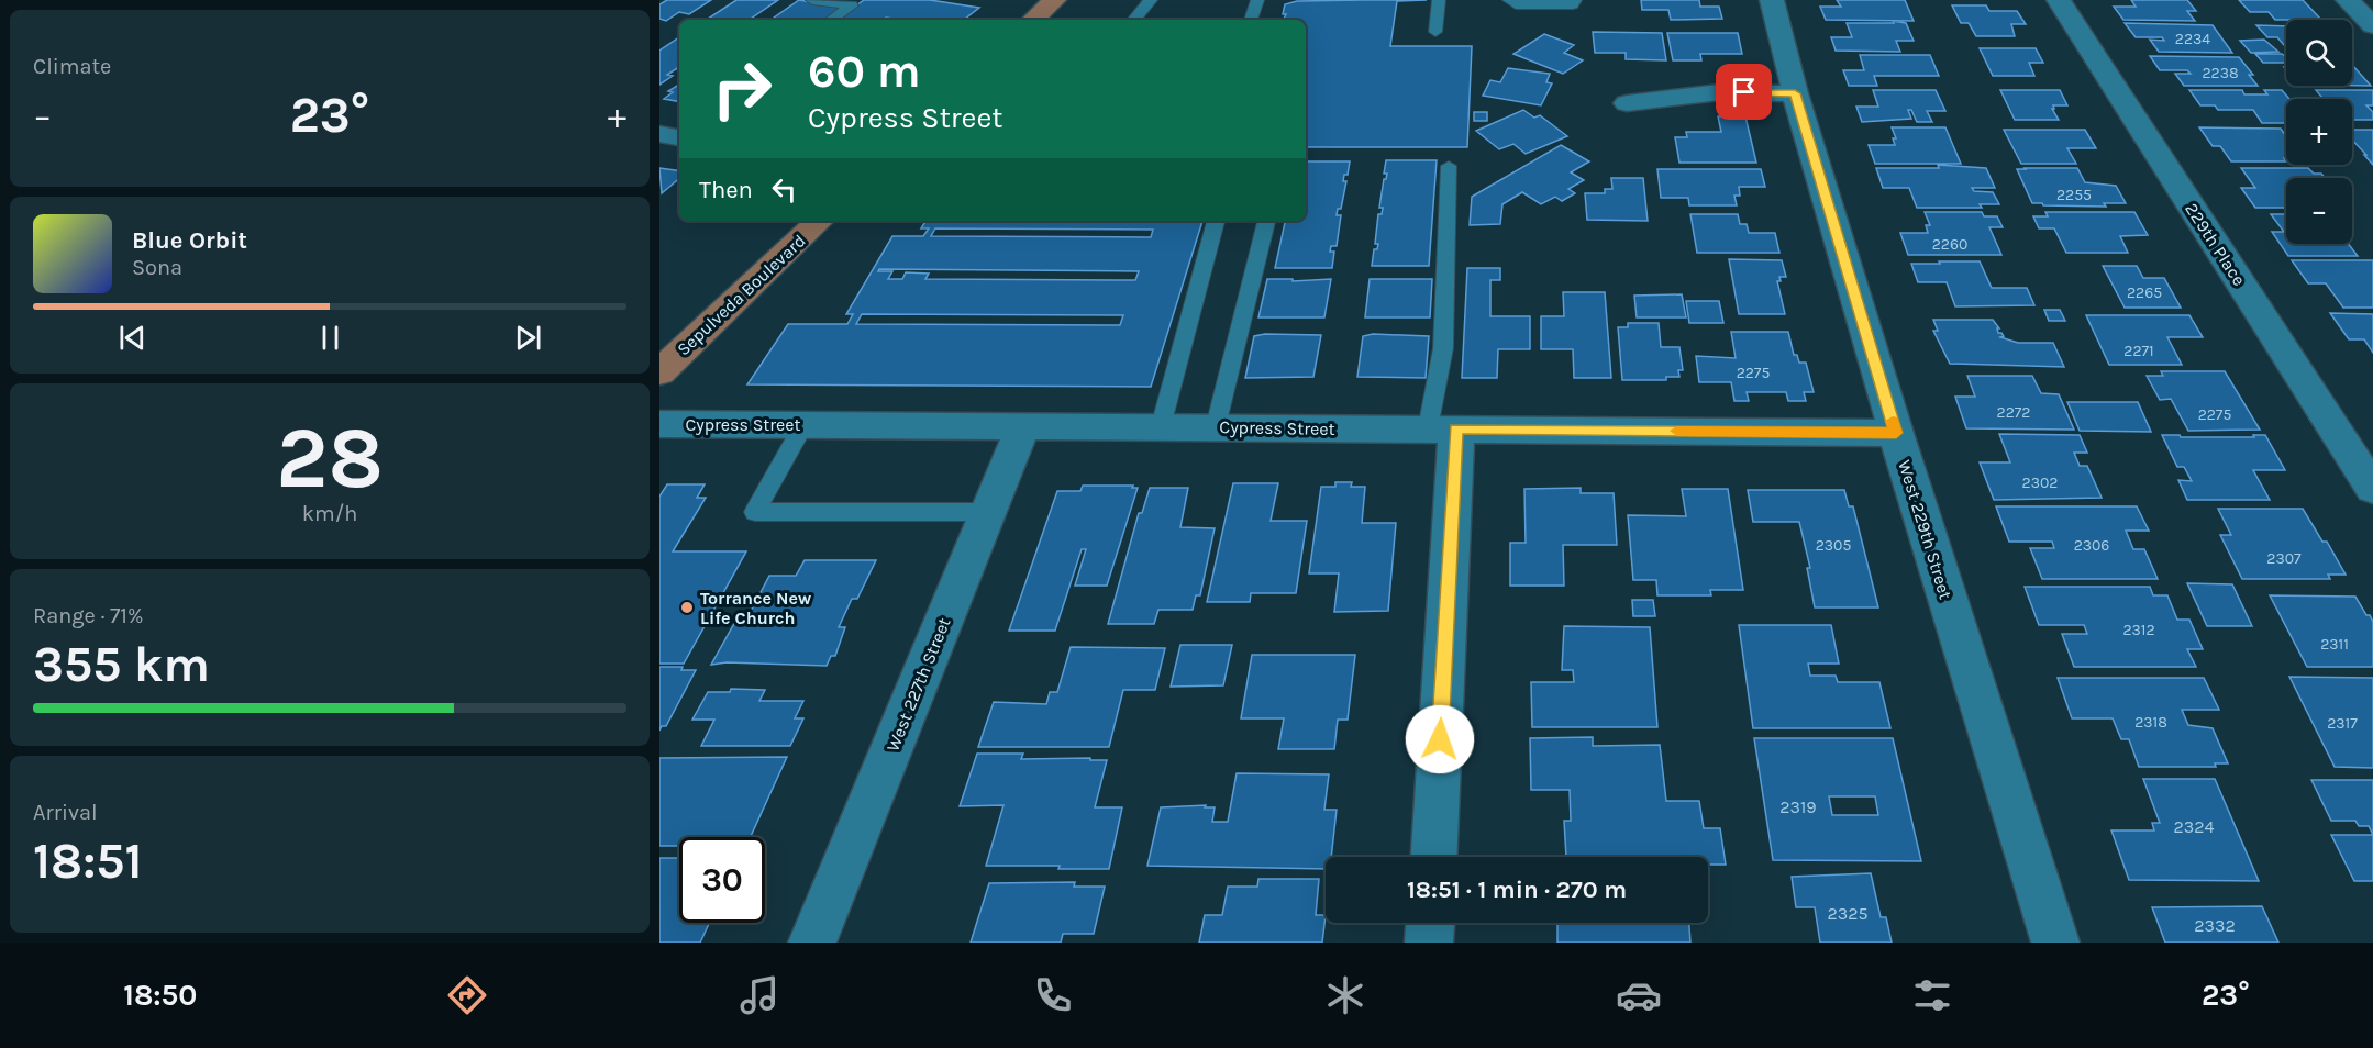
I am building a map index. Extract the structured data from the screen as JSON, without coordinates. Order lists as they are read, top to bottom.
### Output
{
  "streets": {
    "main road": ["Sepulveda Boulevard"],
    "street": [
      "229th Place",
      "Cypress Street",
      "West 229th Street",
      "West 227th Street"
    ]
  },
  "crossings": [
    ["Cypress Street", "West 229th Street"],
    ["Cypress Street", "West 227th Street"]
  ],
  "places": ["Torrance New Life Church"],
  "house_numbers": [
    "2234",
    "2238",
    "2255",
    "2260",
    "2265",
    "2271",
    "2275",
    "2272",
    "2275",
    "2302",
    "2305",
    "2306",
    "2307",
    "2312",
    "2311",
    "2318",
    "2317",
    "2319",
    "2324",
    "2325",
    "2332"
  ],
  "page": {
    "tile": [
      "Climate",
      ["28", "km/h"],
      ["Range · 71%", "355 km"],
      ["Arrival", "18:51"]
    ],
    "map_buttons": ["+", "−"],
    "turn": ["60 m", "Cypress Street"],
    "heat": ["−", "23°", "+"],
    "then": "Then",
    "song": ["Blue Orbit", "Sona"],
    "limit": "30",
    "trip": "18:51 · 1 min · 270 m",
    "tabs": ["18:50", "23°"]
  }
}
